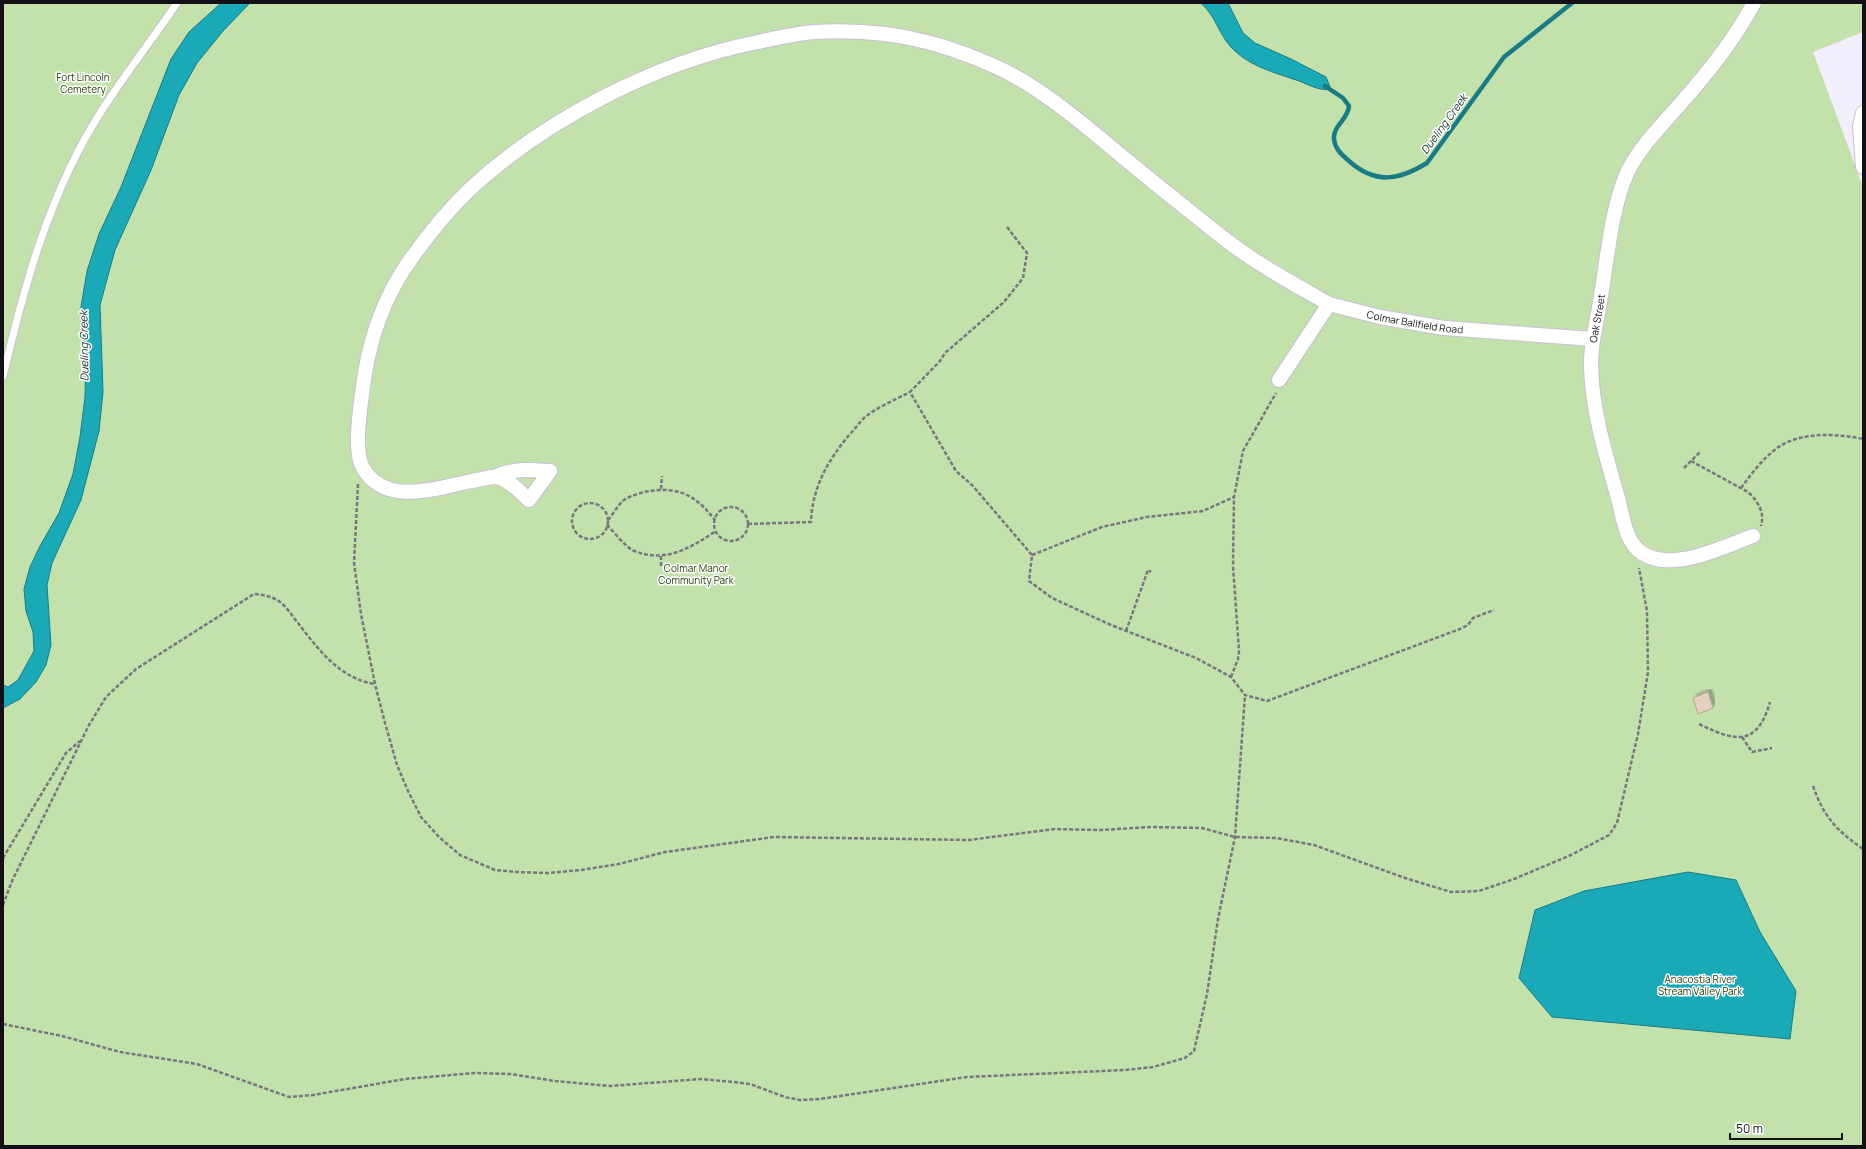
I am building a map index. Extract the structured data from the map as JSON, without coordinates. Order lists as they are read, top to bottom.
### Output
{
  "streets": {
    "street": ["Oak Street", "Colmar Ballfield Road"]
  },
  "crossings": [
    ["Oak Street", "Colmar Ballfield Road"]
  ],
  "water": ["Dueling Creek"],
  "parks": ["Fort Lincoln Cemetery", "Colmar Manor Community Park", "Anacostia River Stream Valley Park"],
  "scale_bar": "50 m"
}
